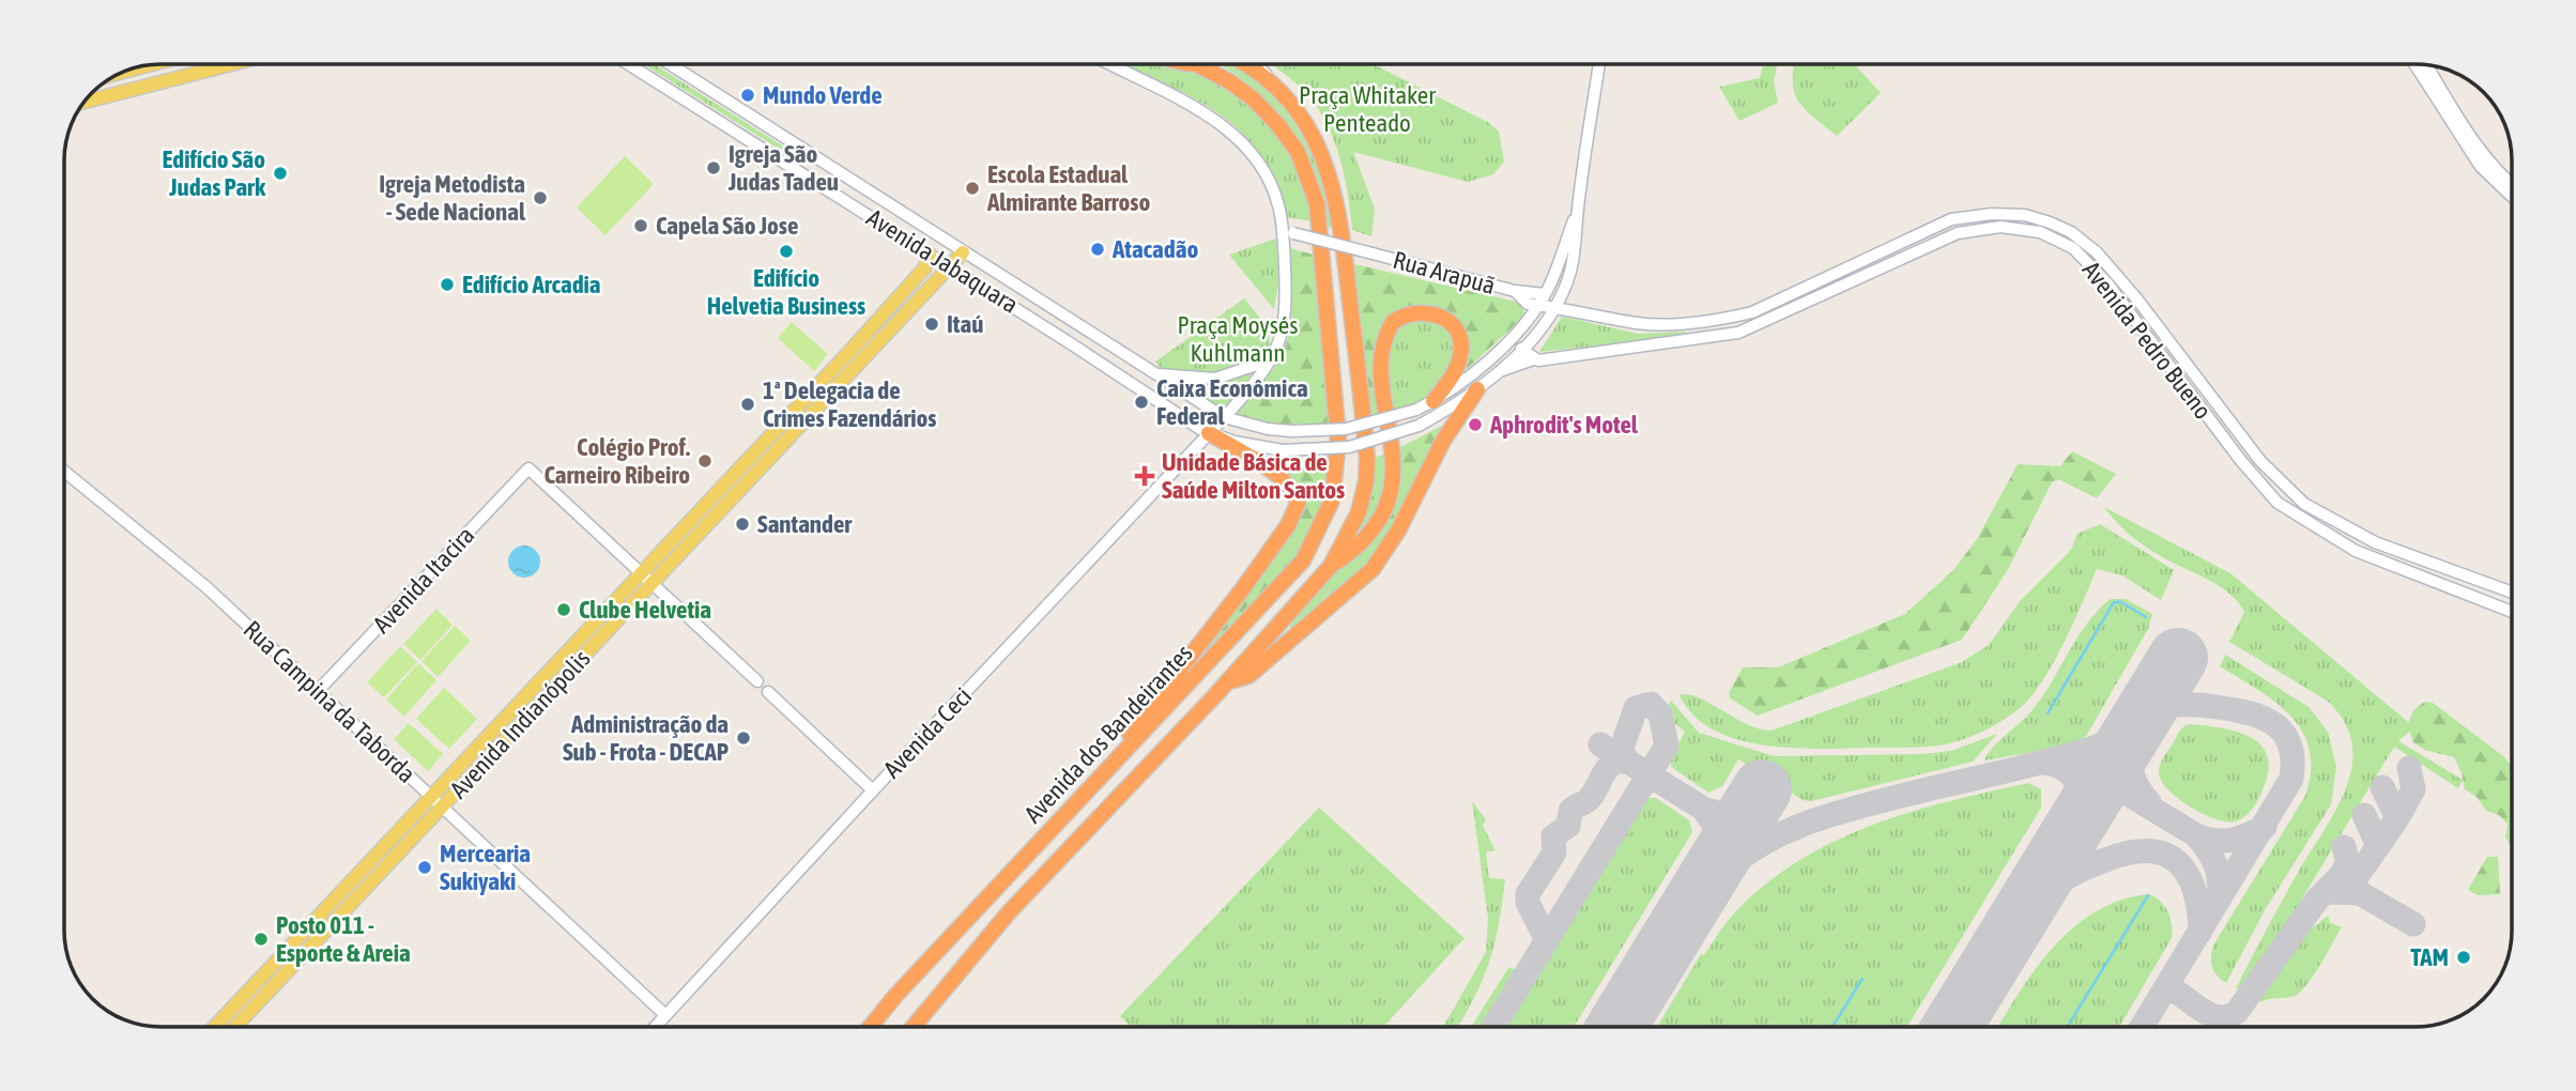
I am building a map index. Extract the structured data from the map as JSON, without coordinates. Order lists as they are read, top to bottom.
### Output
{
  "streets": {
    "highway": ["Avenida dos Bandeirantes"],
    "main road": [
      "Avenida Jabaquara",
      "Rua Arapuã",
      "Avenida Pedro Bueno",
      "Avenida Itacira",
      "Rua Campina da Taborda",
      "Avenida Indianópolis",
      "Avenida Ceci"
    ]
  },
  "crossings": [
    ["Avenida Jabaquara", "Rua Arapuã"],
    ["Avenida Jabaquara", "Avenida Pedro Bueno"],
    ["Avenida Jabaquara", "Avenida Indianópolis"],
    ["Avenida Jabaquara", "Avenida Ceci"],
    ["Rua Arapuã", "Avenida Pedro Bueno"],
    ["Avenida Itacira", "Rua Campina da Taborda"],
    ["Avenida Itacira", "Avenida Indianópolis"],
    ["Rua Campina da Taborda", "Avenida Indianópolis"],
    ["Rua Campina da Taborda", "Avenida Ceci"]
  ],
  "parks": ["Praça Whitaker Penteado", "Praça Moysés Kuhlmann"],
  "places": {
    "other": [
      "Mundo Verde",
      "Igreja São Judas Tadeu",
      "Edifício São Judas Park",
      "Escola Estadual Almirante Barroso",
      "Igreja Metodista - Sede Nacional",
      "Capela São Jose",
      "Atacadão",
      "Edifício Helvetia Business",
      "Edifício Arcadia",
      "Itaú",
      "Caixa Econômica Federal",
      "1ª Delegacia de Crimes Fazendários",
      "Aphrodit's Motel",
      "Colégio Prof. Carneiro Ribeiro",
      "Santander",
      "Clube Helvetia",
      "Administração da Sub - Frota - DECAP",
      "Mercearia Sukiyaki",
      "Posto 011 - Esporte & Areia",
      "TAM"
    ],
    "health": ["Unidade Básica de Saúde Milton Santos"]
  }
}
